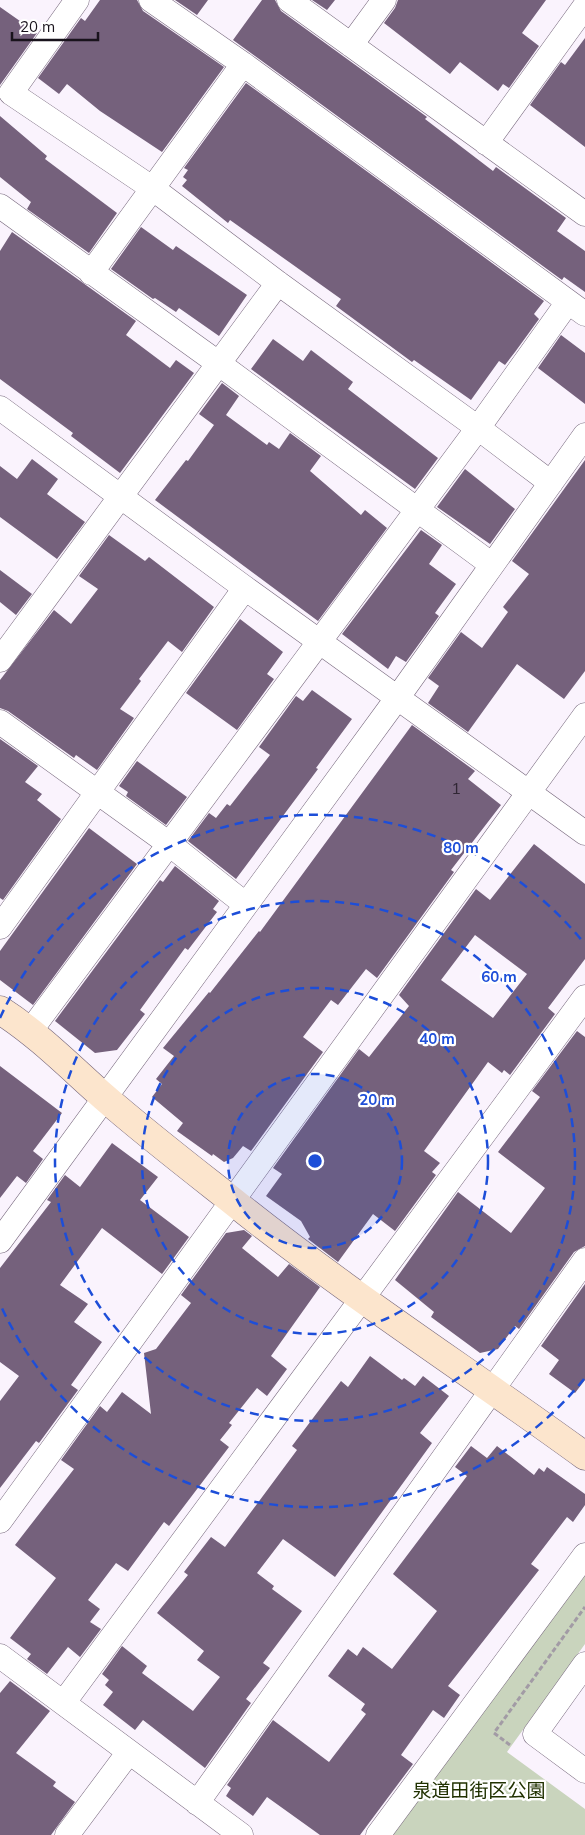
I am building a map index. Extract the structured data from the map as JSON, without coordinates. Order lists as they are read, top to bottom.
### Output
{
  "parks": ["泉道田街区公園"],
  "house_numbers": ["1"],
  "scale_bar": "20 m",
  "rings": [
    "80 m",
    "60 m",
    "40 m",
    "20 m"
  ]
}
